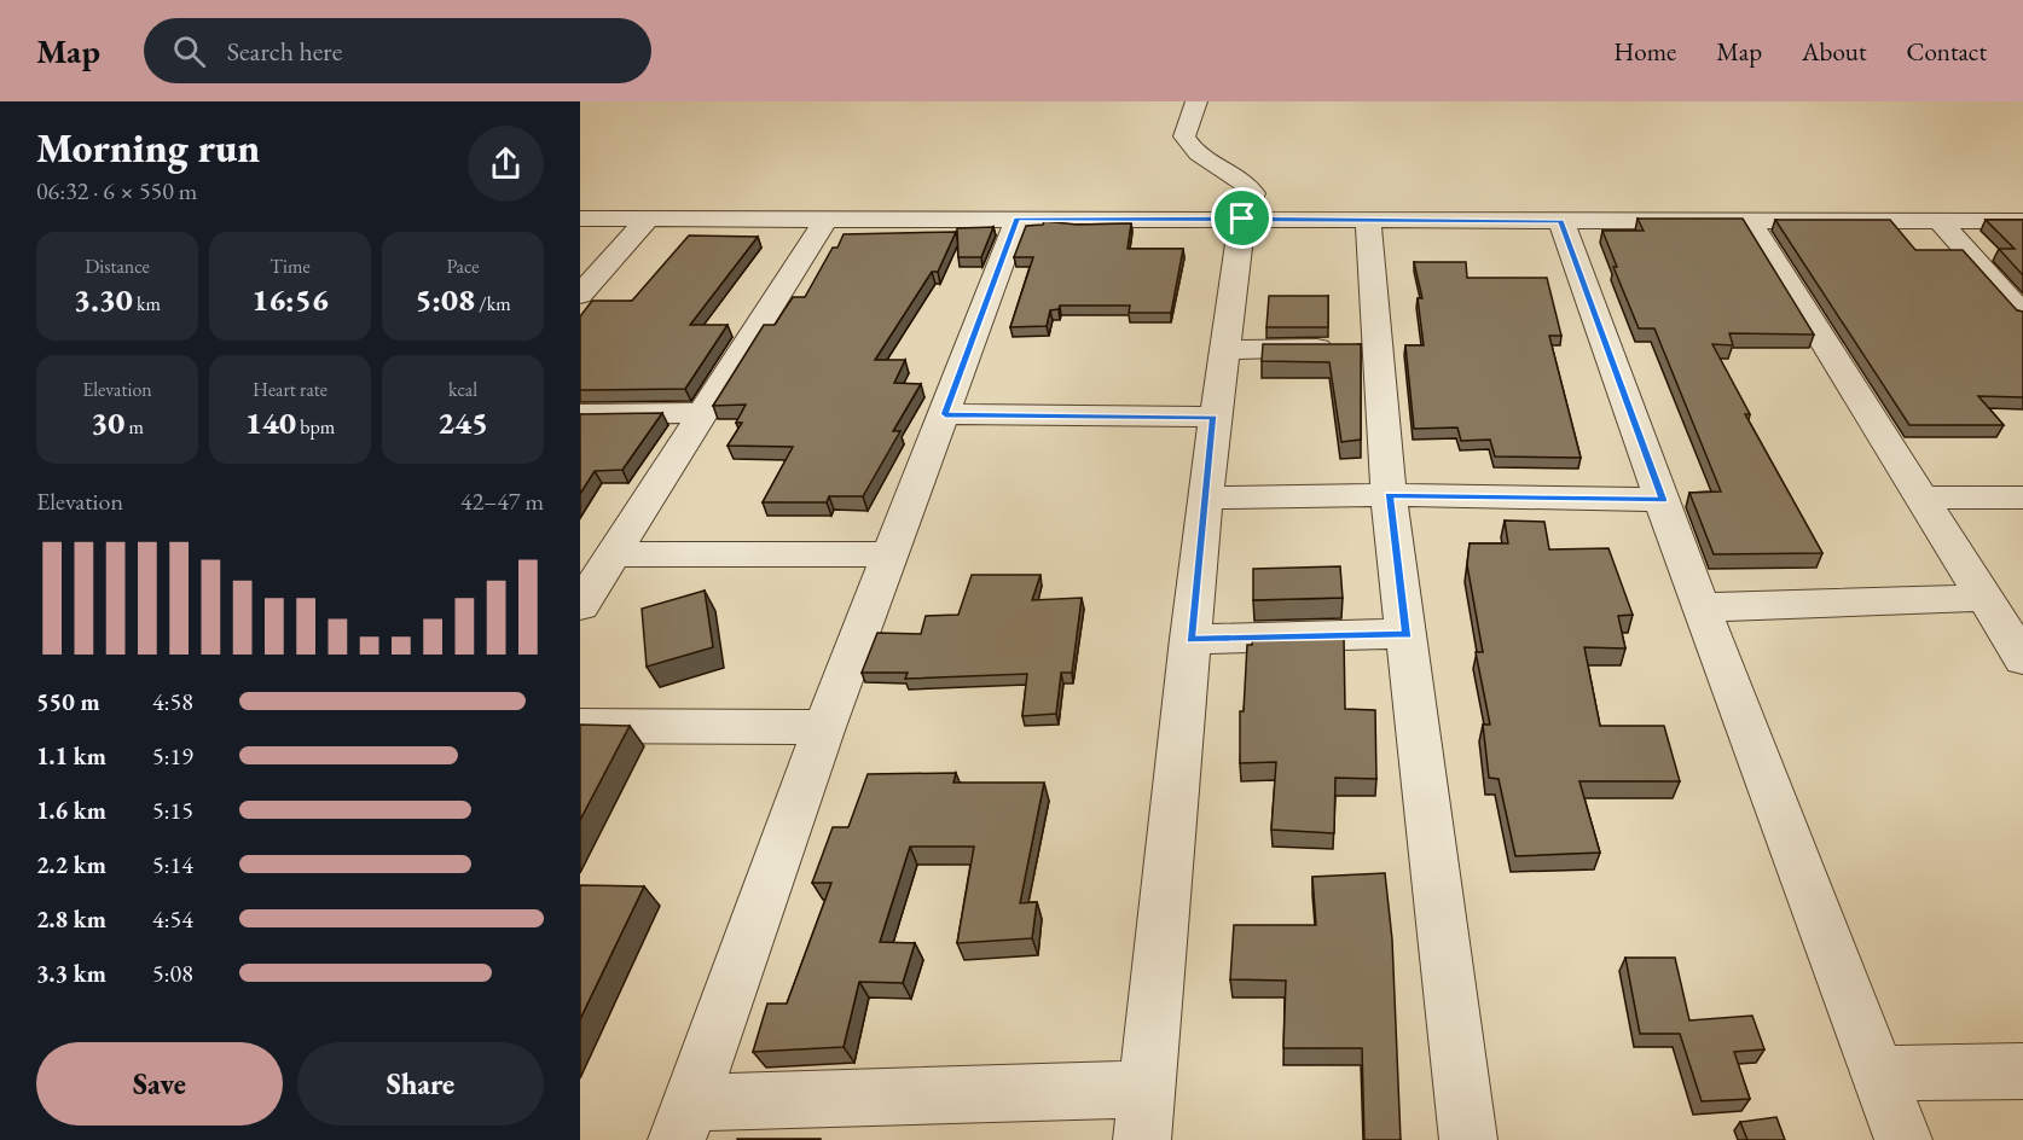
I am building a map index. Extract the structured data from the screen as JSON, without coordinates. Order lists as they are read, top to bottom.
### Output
{
  "page": {
    "header": "Map",
    "search": "Search here",
    "nav": [
      "Home",
      "Map",
      "About",
      "Contact"
    ],
    "heading": ["Morning run", "06:32 · 6 × 550 m"],
    "stats": [
      ["Distance", "3.30 km"],
      ["Time", "16:56"],
      ["Pace", "5:08 /km"],
      ["Elevation", "30 m"],
      ["Heart rate", "140 bpm"],
      ["kcal", "245"]
    ],
    "chart": ["Elevation", "42–47 m"],
    "list": [
      {
        "name": "550 m",
        "note": "4:58"
      },
      {
        "name": "1.1 km",
        "note": "5:19"
      },
      {
        "name": "1.6 km",
        "note": "5:15"
      },
      {
        "name": "2.2 km",
        "note": "5:14"
      },
      {
        "name": "2.8 km",
        "note": "4:54"
      },
      {
        "name": "3.3 km",
        "note": "5:08"
      }
    ],
    "buttons": ["Save", "Share"]
  }
}
